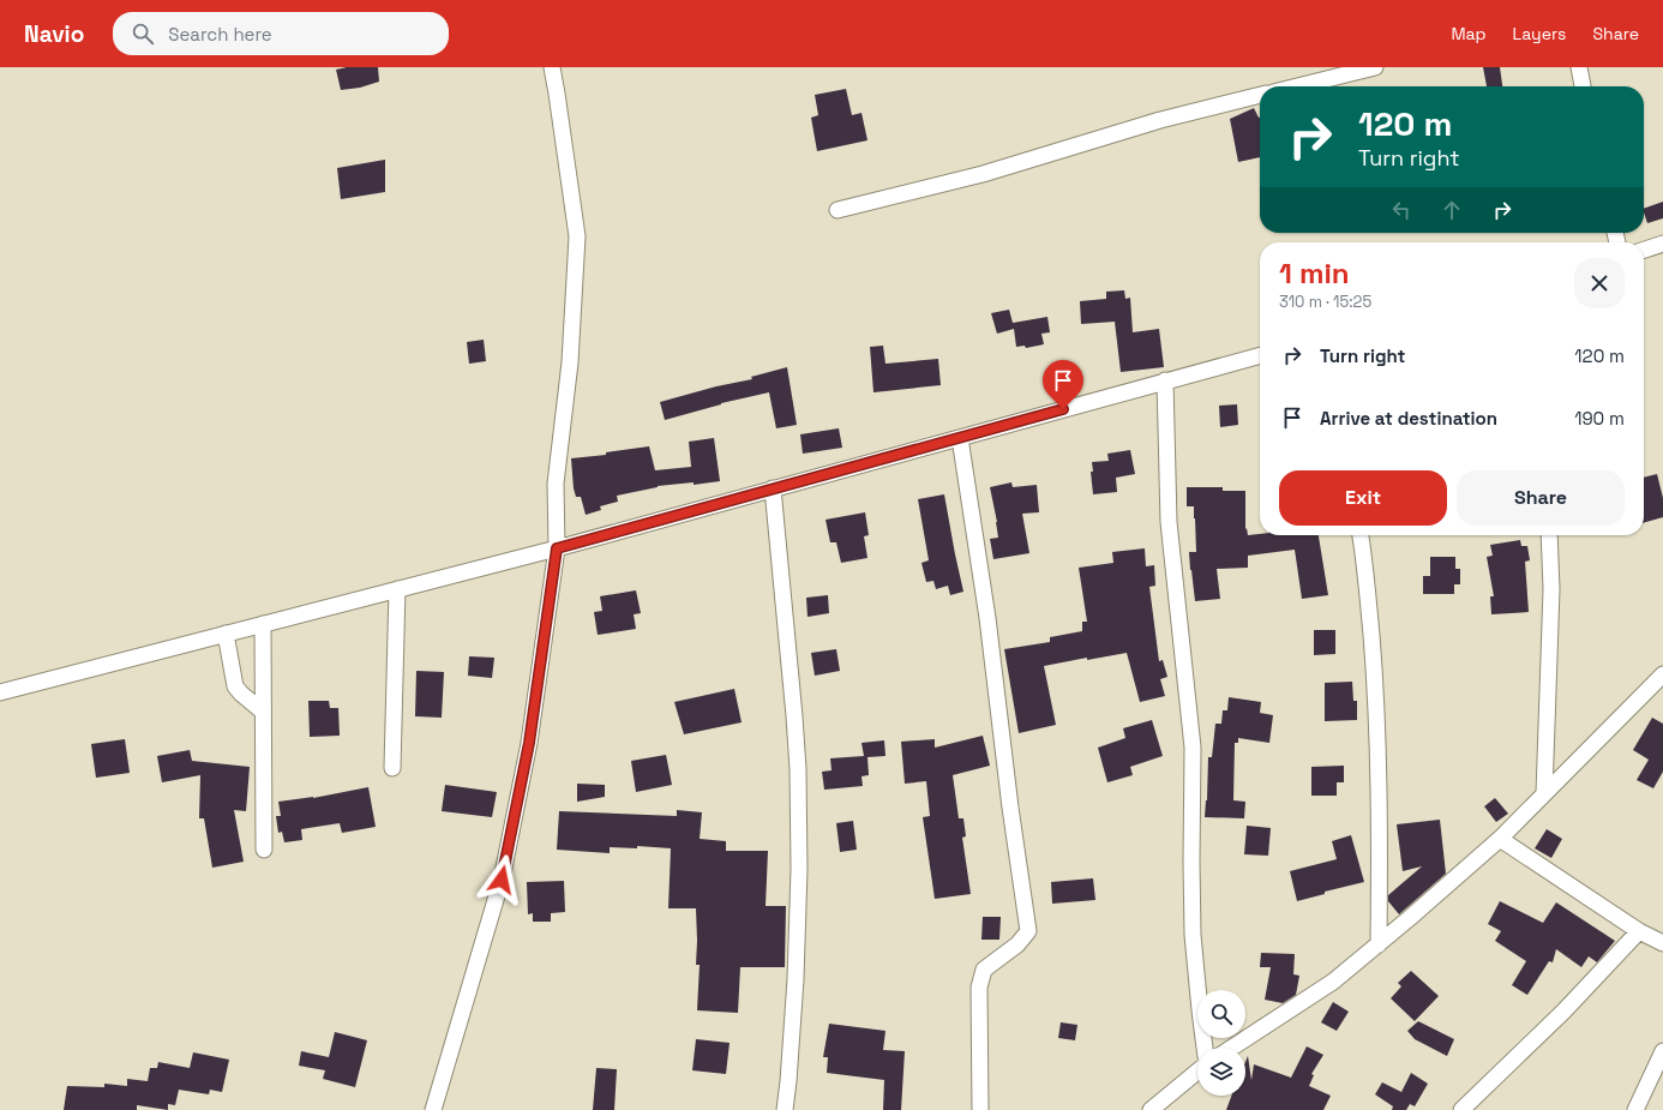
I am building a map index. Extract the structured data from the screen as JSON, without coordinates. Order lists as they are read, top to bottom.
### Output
{
  "page": {
    "header": "Navio",
    "search": "Search here",
    "nav": ["Map", "Layers", "Share"],
    "turn": ["120 m", "Turn right"],
    "heading": ["1 min", "310 m · 15:25"],
    "list": [
      {
        "name": "Turn right",
        "value": "120 m"
      },
      {
        "name": "Arrive at destination",
        "value": "190 m"
      }
    ],
    "buttons": ["Exit", "Share"]
  }
}
